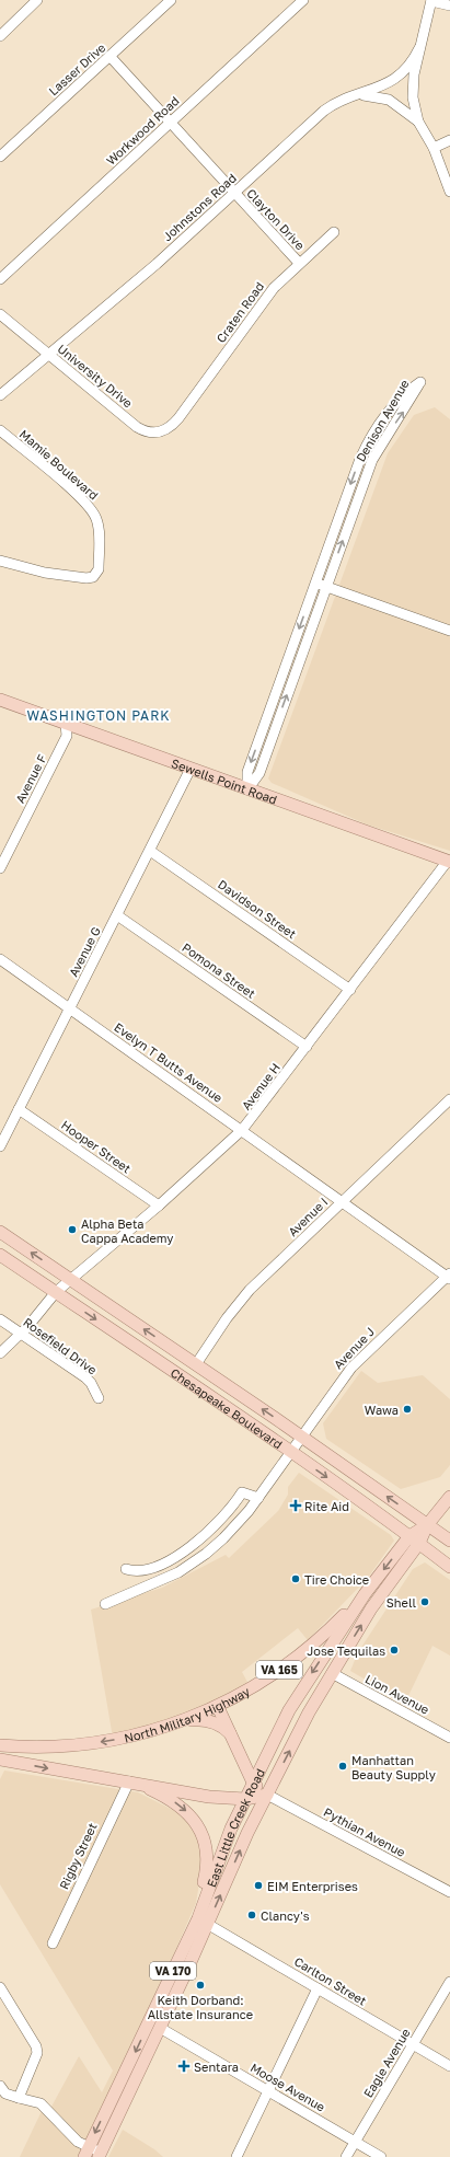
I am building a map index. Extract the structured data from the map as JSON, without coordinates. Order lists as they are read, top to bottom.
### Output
{
  "streets": {
    "main road": [
      "Sewells Point Road",
      "Chesapeake Boulevard",
      "VA 165",
      "North Military Highway",
      "East Little Creek Road",
      "VA 170"
    ],
    "street": [
      "Lasser Drive",
      "Workwood Road",
      "Johnstons Road",
      "Clayton Drive",
      "Craten Road",
      "University Drive",
      "Denison Avenue",
      "Mamie Boulevard",
      "Avenue F",
      "Davidson Street",
      "Avenue G",
      "Pomona Street",
      "Evelyn T Butts Avenue",
      "Avenue H",
      "Hooper Street",
      "Avenue I",
      "Rosefield Drive",
      "Avenue J",
      "Lion Avenue",
      "Pythian Avenue",
      "Rigby Street",
      "Carlton Street",
      "Eagle Avenue",
      "Moose Avenue"
    ]
  },
  "crossings": [
    ["Lasser Drive", "Clayton Drive"],
    ["Workwood Road", "Clayton Drive"],
    ["Johnstons Road", "Clayton Drive"],
    ["Johnstons Road", "University Drive"],
    ["Clayton Drive", "Craten Road"],
    ["Craten Road", "University Drive"],
    ["Denison Avenue", "Sewells Point Road"],
    ["Avenue F", "Sewells Point Road"],
    ["Sewells Point Road", "Avenue G"],
    ["Sewells Point Road", "Avenue H"],
    ["Davidson Street", "Avenue G"],
    ["Davidson Street", "Avenue H"],
    ["Avenue G", "Pomona Street"],
    ["Avenue G", "Evelyn T Butts Avenue"],
    ["Avenue G", "Hooper Street"],
    ["Pomona Street", "Avenue H"],
    ["Evelyn T Butts Avenue", "Avenue H"],
    ["Evelyn T Butts Avenue", "Avenue I"],
    ["Evelyn T Butts Avenue", "Avenue J"],
    ["Avenue H", "Hooper Street"],
    ["Avenue H", "Rosefield Drive"],
    ["Avenue H", "Chesapeake Boulevard"],
    ["Avenue I", "Chesapeake Boulevard"],
    ["Avenue J", "Chesapeake Boulevard"],
    ["Chesapeake Boulevard", "East Little Creek Road"],
    ["Lion Avenue", "East Little Creek Road"],
    ["North Military Highway", "East Little Creek Road"],
    ["East Little Creek Road", "Pythian Avenue"],
    ["East Little Creek Road", "Carlton Street"],
    ["East Little Creek Road", "Moose Avenue"],
    ["Carlton Street", "Eagle Avenue"],
    ["Eagle Avenue", "Moose Avenue"]
  ],
  "districts": ["WASHINGTON PARK"],
  "places": {
    "other": [
      "Alpha Beta Cappa Academy",
      "Wawa",
      "Tire Choice",
      "Shell",
      "Jose Tequilas",
      "Manhattan Beauty Supply",
      "EIM Enterprises",
      "Clancy's",
      "Keith Dorband: Allstate Insurance"
    ],
    "health": ["Rite Aid", "Sentara"]
  }
}
